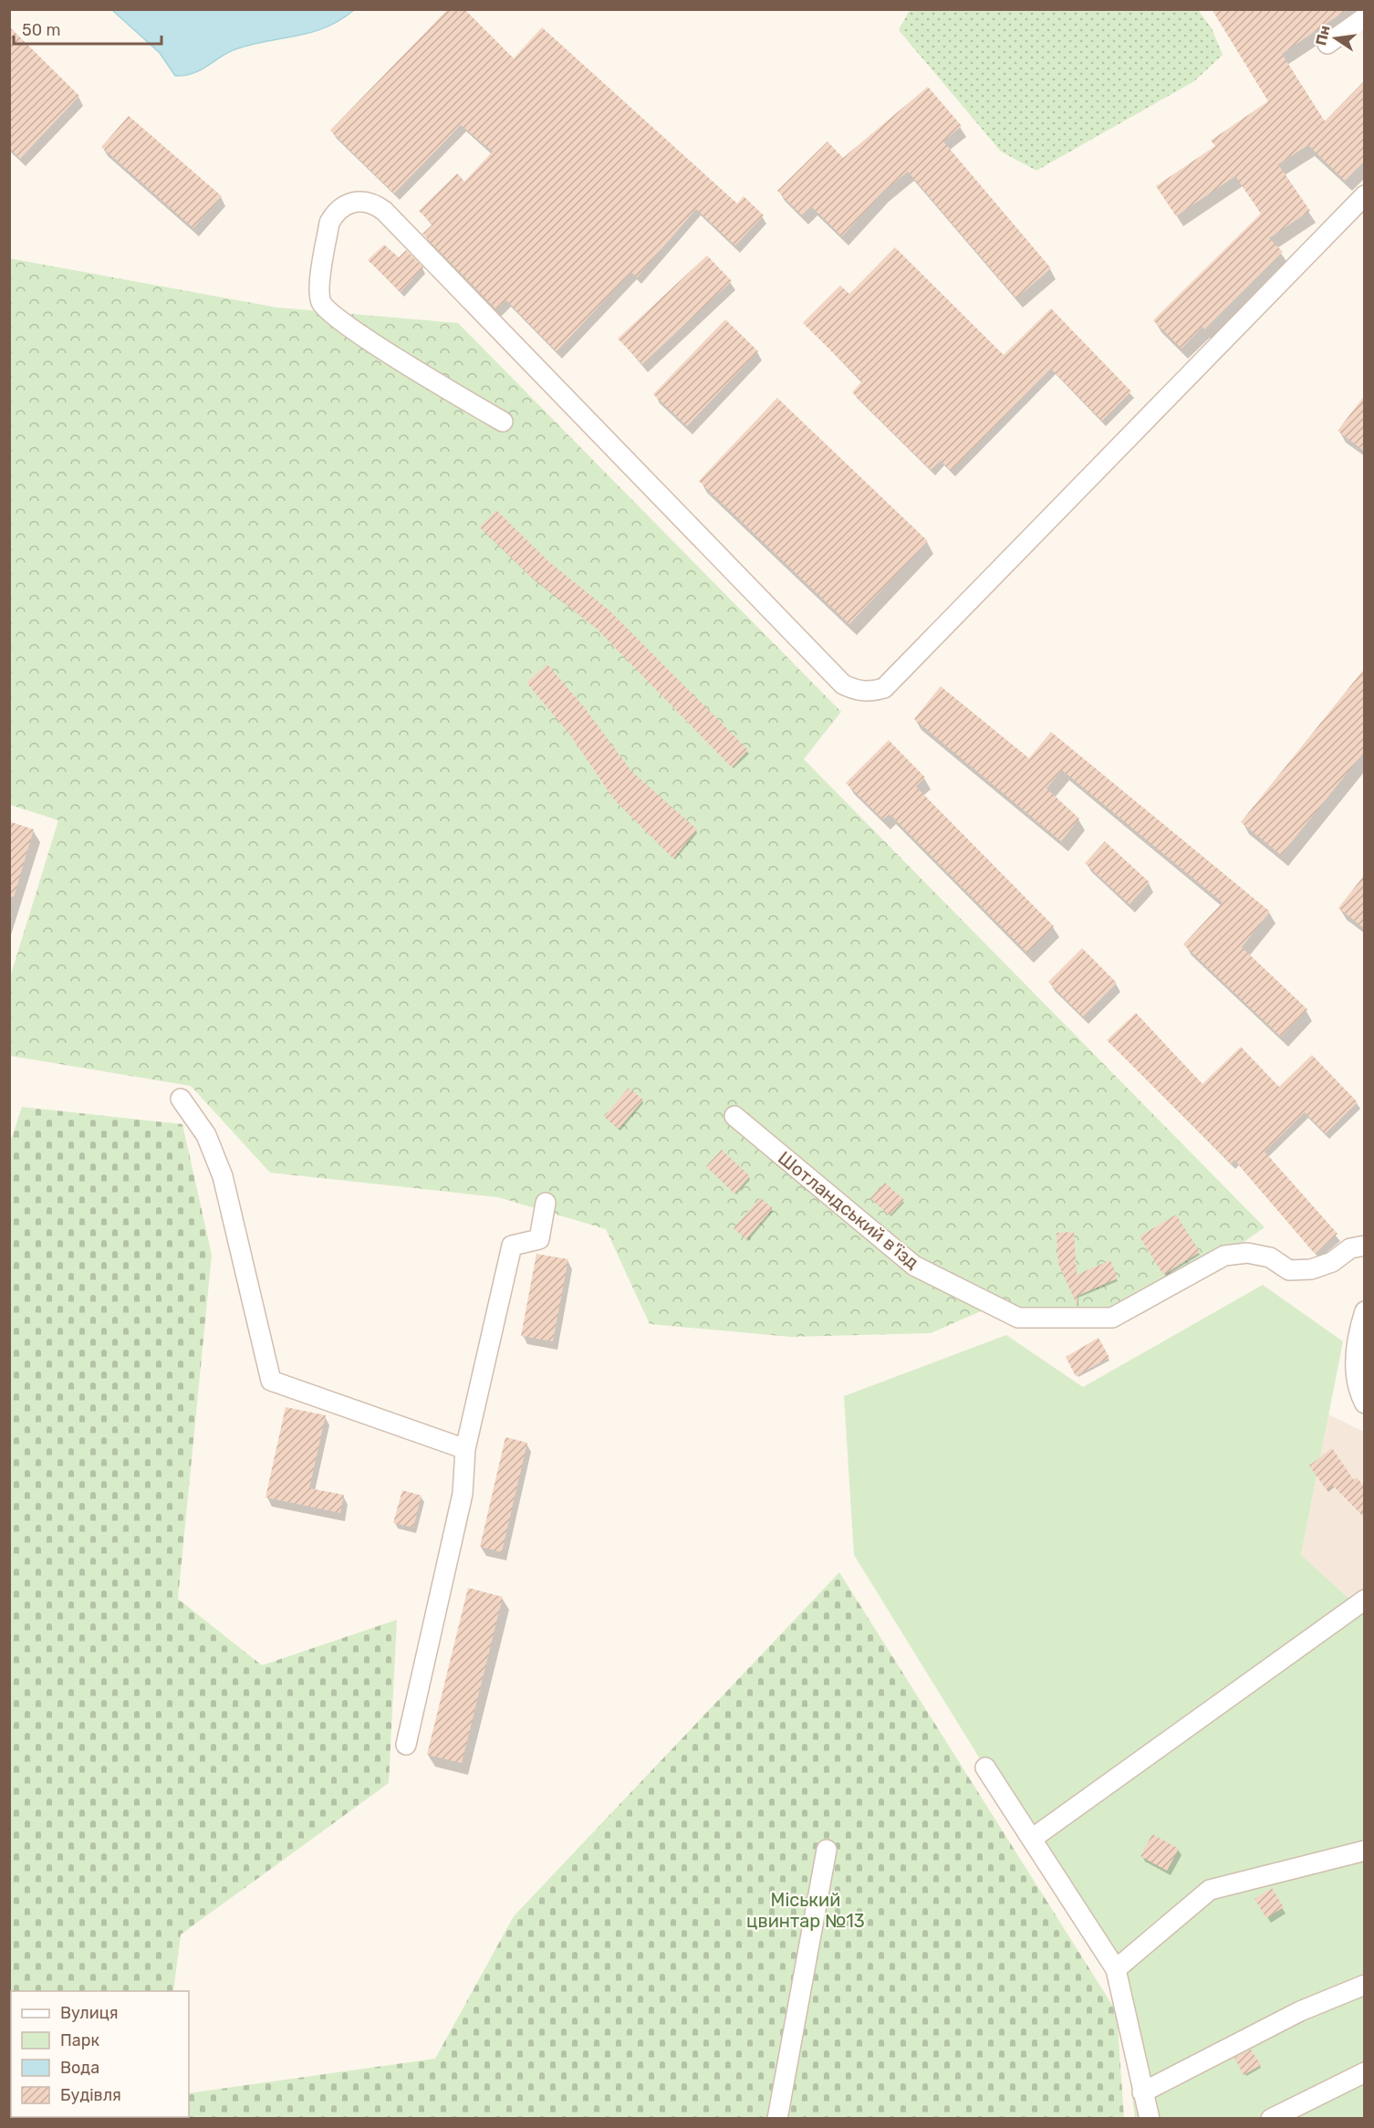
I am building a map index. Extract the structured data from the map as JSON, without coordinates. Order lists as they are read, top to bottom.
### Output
{
  "streets": {
    "street": ["Шотландський в'їзд"]
  },
  "parks": ["Міський цвинтар №13"],
  "legend": [
    "Вулиця",
    "Парк",
    "Вода",
    "Будівля"
  ],
  "scale_bar": "50 m",
  "north": "left"
}
